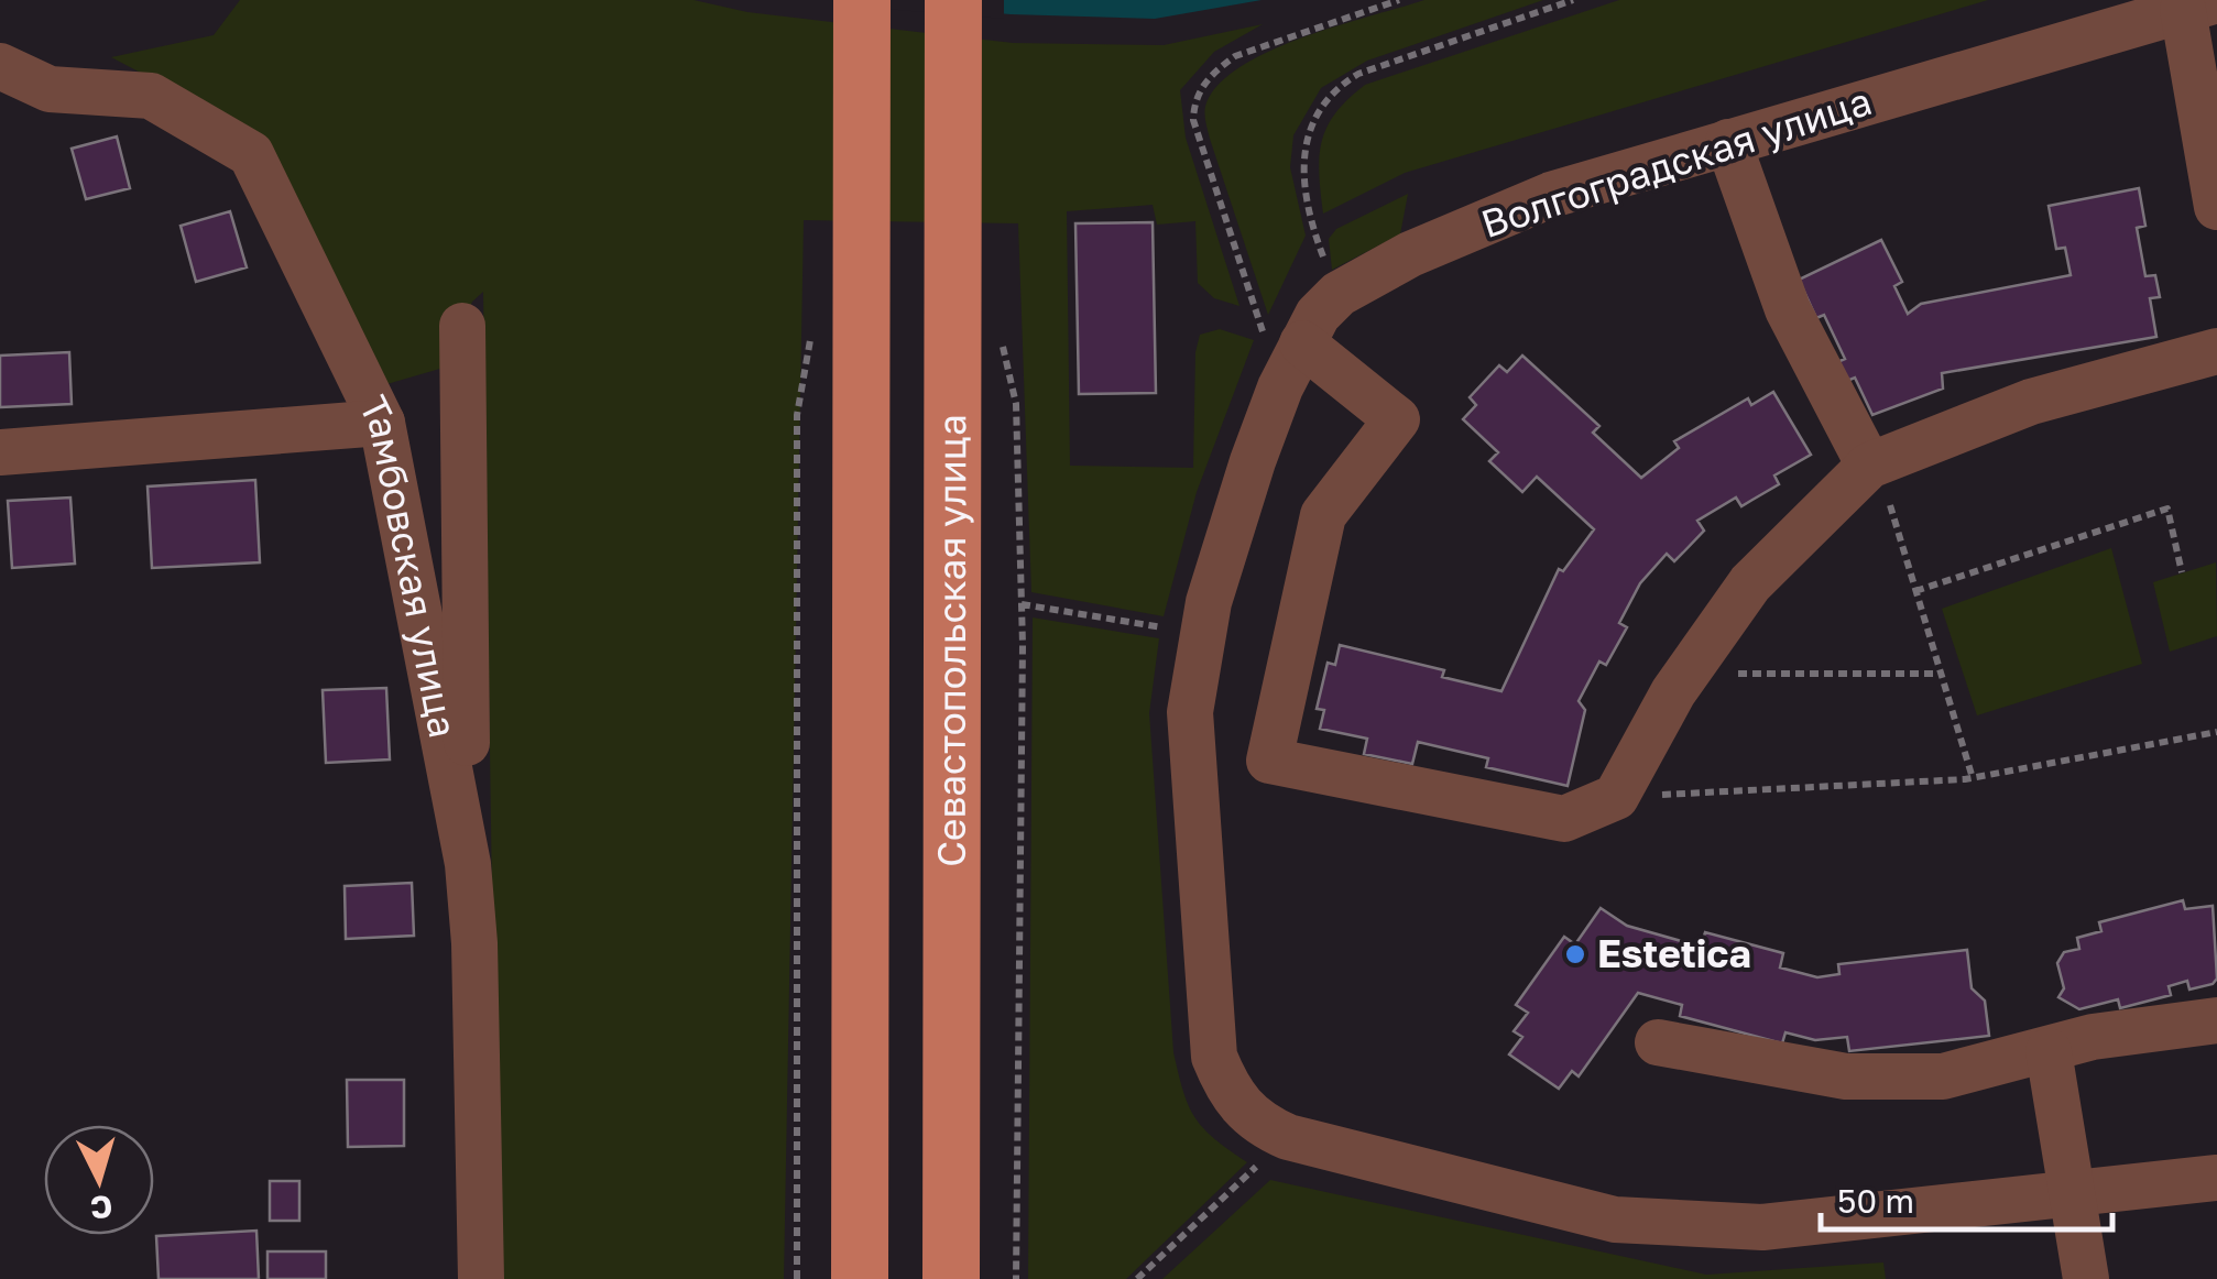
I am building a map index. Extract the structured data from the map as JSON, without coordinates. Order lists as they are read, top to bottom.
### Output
{
  "streets": {
    "main road": ["Севастопольская улица"],
    "street": ["Волгоградская улица", "Тамбовская улица"]
  },
  "places": ["Estetica"],
  "scale_bar": "50 m",
  "north": "bottom"
}
